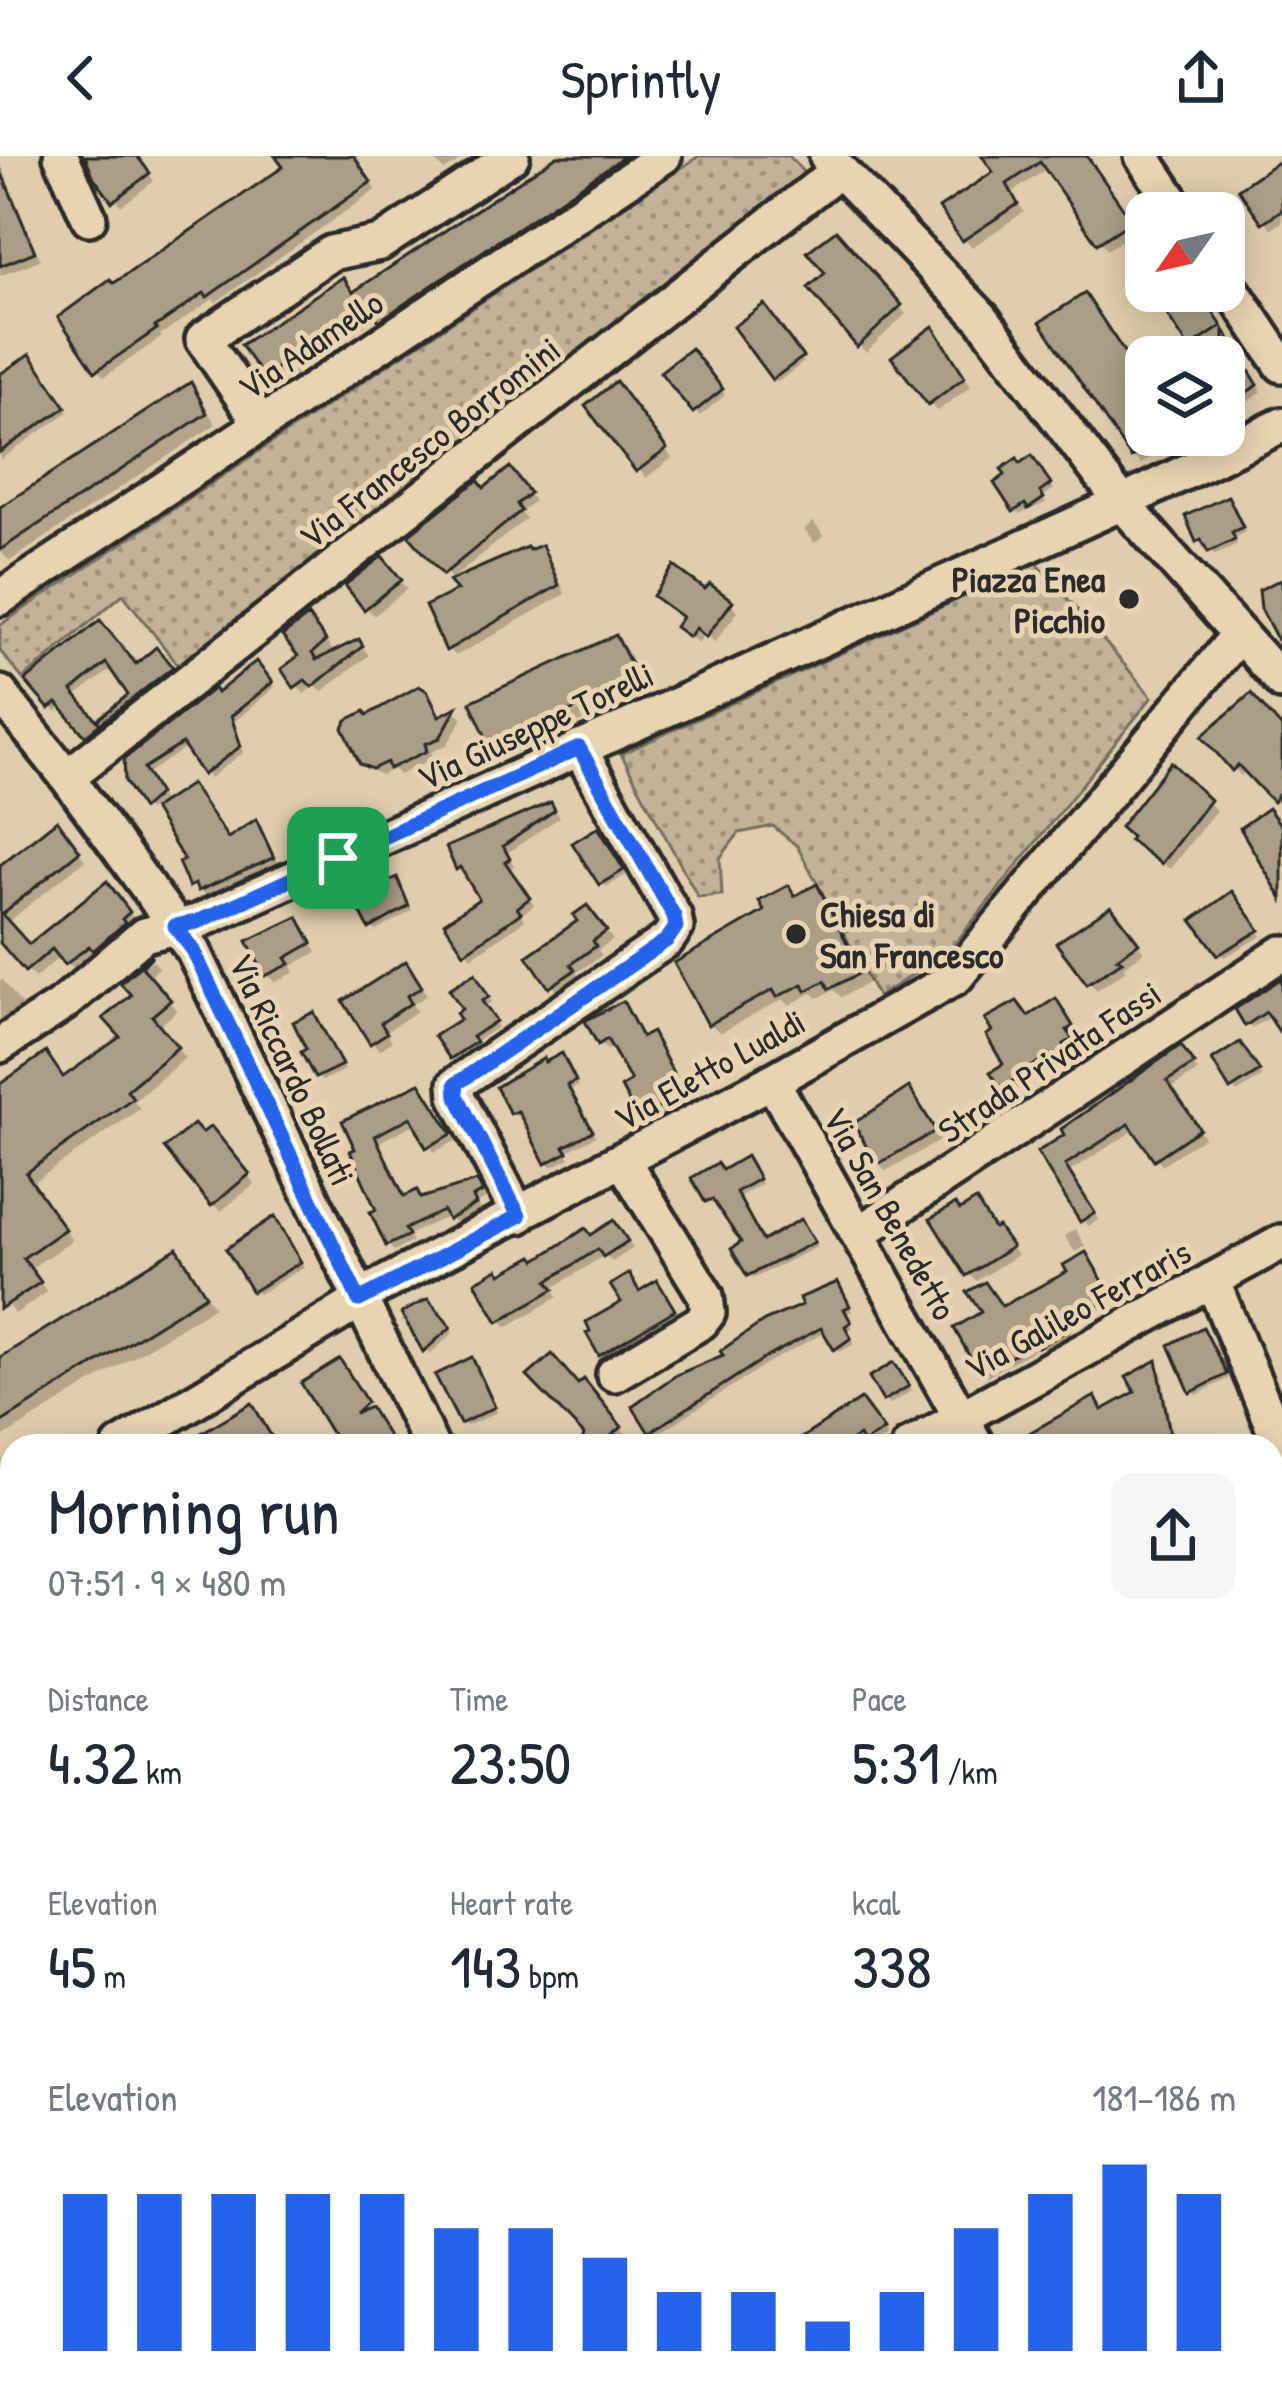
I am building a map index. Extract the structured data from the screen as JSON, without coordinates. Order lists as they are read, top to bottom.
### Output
{
  "streets": {
    "street": [
      "Via Adamello",
      "Via Francesco Borromini",
      "Via Giuseppe Torelli",
      "Strada Privata Fassi",
      "Via Riccardo Bollati",
      "Via Eletto Lualdi",
      "Via San Benedetto",
      "Via Galileo Ferraris"
    ]
  },
  "crossings": [
    ["Via Francesco Borromini", "Via Riccardo Bollati"],
    ["Via Giuseppe Torelli", "Via Riccardo Bollati"],
    ["Strada Privata Fassi", "Via San Benedetto"],
    ["Via Riccardo Bollati", "Via Eletto Lualdi"],
    ["Via Eletto Lualdi", "Via San Benedetto"],
    ["Via San Benedetto", "Via Galileo Ferraris"]
  ],
  "places": ["Piazza Enea Picchio", "Chiesa di San Francesco"],
  "north": "bottom left",
  "page": {
    "header": "Sprintly",
    "heading": ["Morning run", "07:51 · 9 × 480 m"],
    "stats": [
      ["Distance", "4.32 km"],
      ["Time", "23:50"],
      ["Pace", "5:31 /km"],
      ["Elevation", "45 m"],
      ["Heart rate", "143 bpm"],
      ["kcal", "338"]
    ],
    "chart": ["Elevation", "181–186 m"]
  }
}
